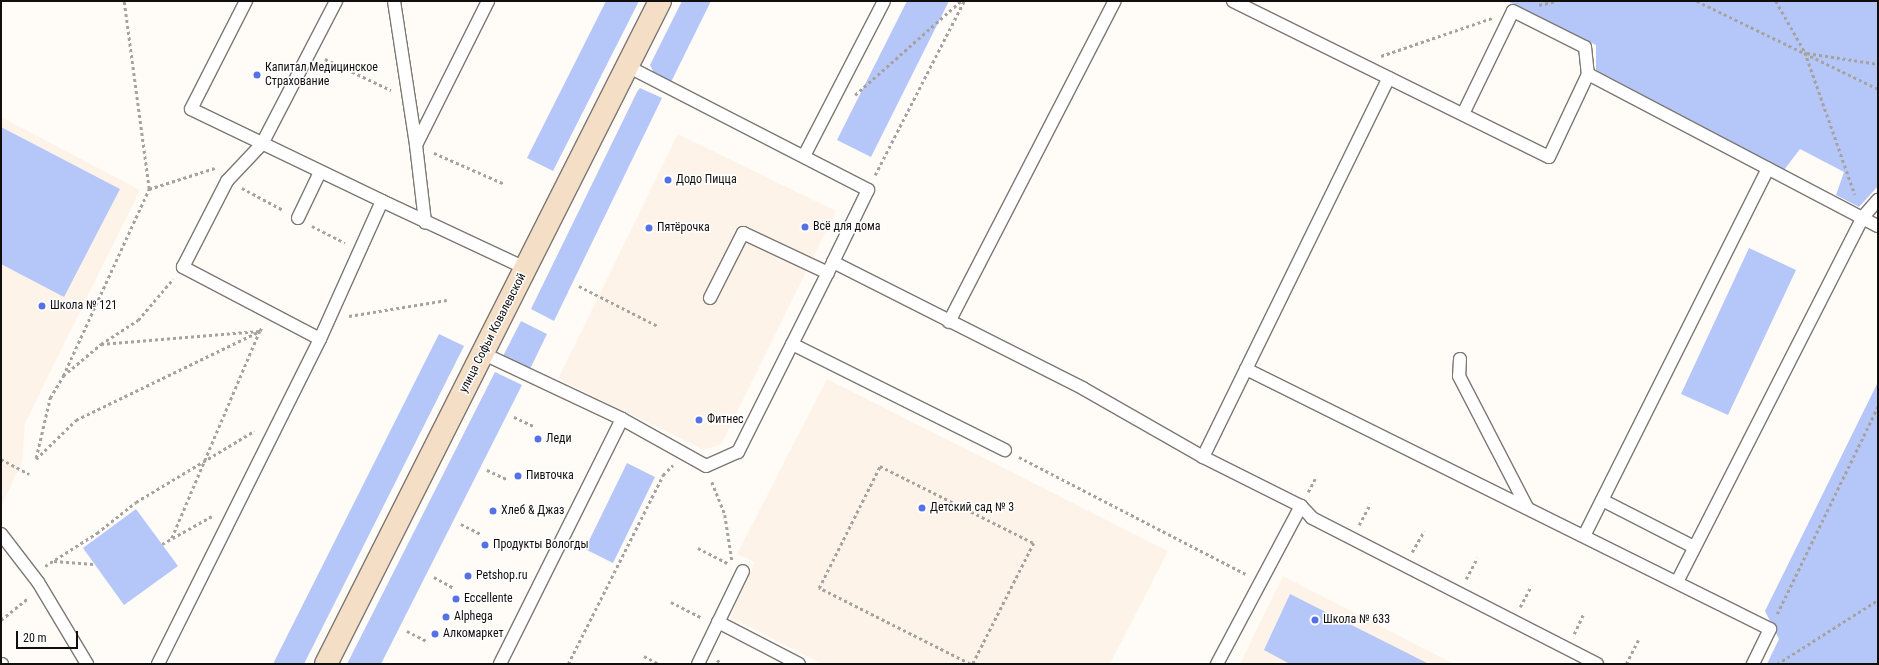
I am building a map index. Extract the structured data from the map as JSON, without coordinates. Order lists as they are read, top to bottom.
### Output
{
  "streets": {
    "street": ["улица Софьи Ковалевской"]
  },
  "places": [
    "Капитал Медицинское Страхование",
    "Додо Пицца",
    "Всё для дома",
    "Пятёрочка",
    "Школа № 121",
    "Фитнес",
    "Леди",
    "Пивточка",
    "Детский сад № 3",
    "Хлеб & Джаз",
    "Продукты Вологды",
    "Petshop.ru",
    "Eccellente",
    "Alphega",
    "Школа № 633",
    "Алкомаркет"
  ],
  "scale_bar": "20 m"
}
